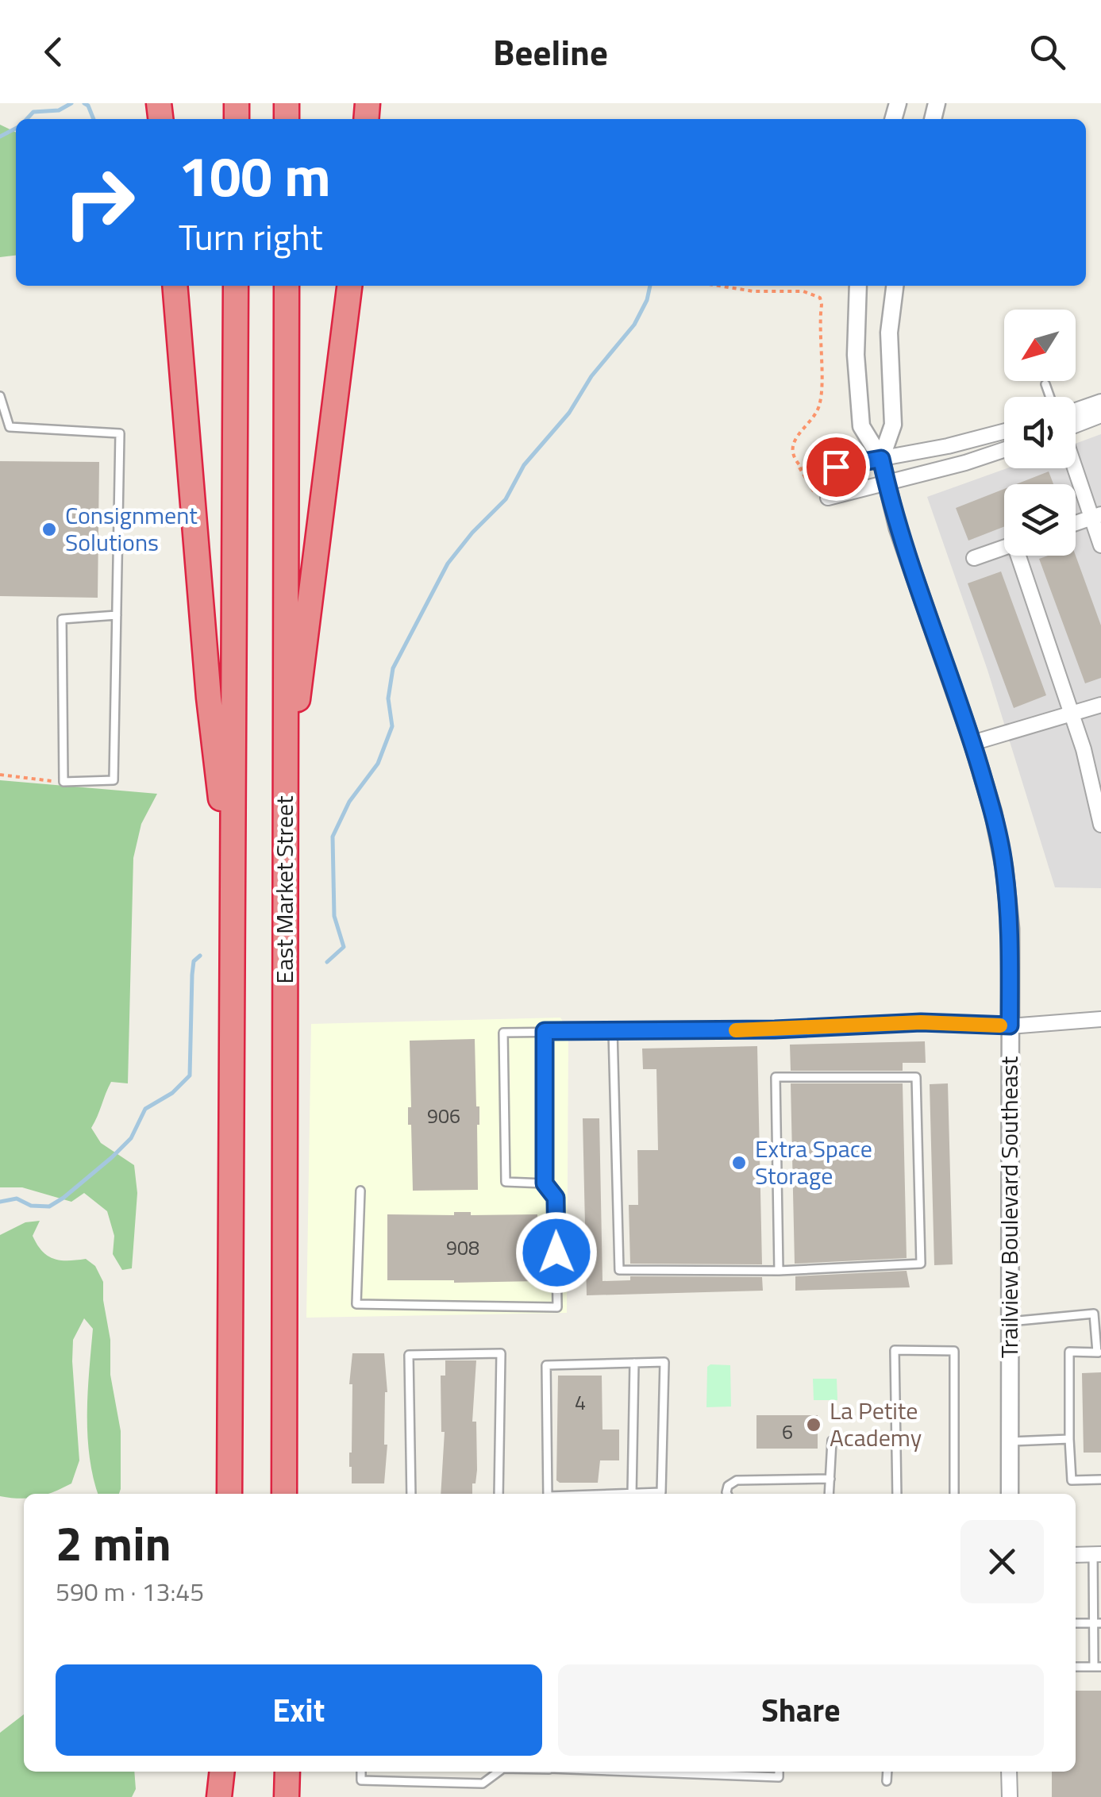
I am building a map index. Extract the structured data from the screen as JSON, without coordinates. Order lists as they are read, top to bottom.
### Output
{
  "streets": {
    "highway": ["East Market Street"],
    "street": ["Trailview Boulevard Southeast"]
  },
  "places": ["Consignment Solutions", "Extra Space Storage", "La Petite Academy"],
  "house_numbers": [
    "906",
    "908",
    "4",
    "6"
  ],
  "north": "bottom left",
  "page": {
    "header": "Beeline",
    "turn": ["100 m", "Turn right"],
    "heading": ["2 min", "590 m · 13:45"],
    "buttons": ["Exit", "Share"]
  }
}
